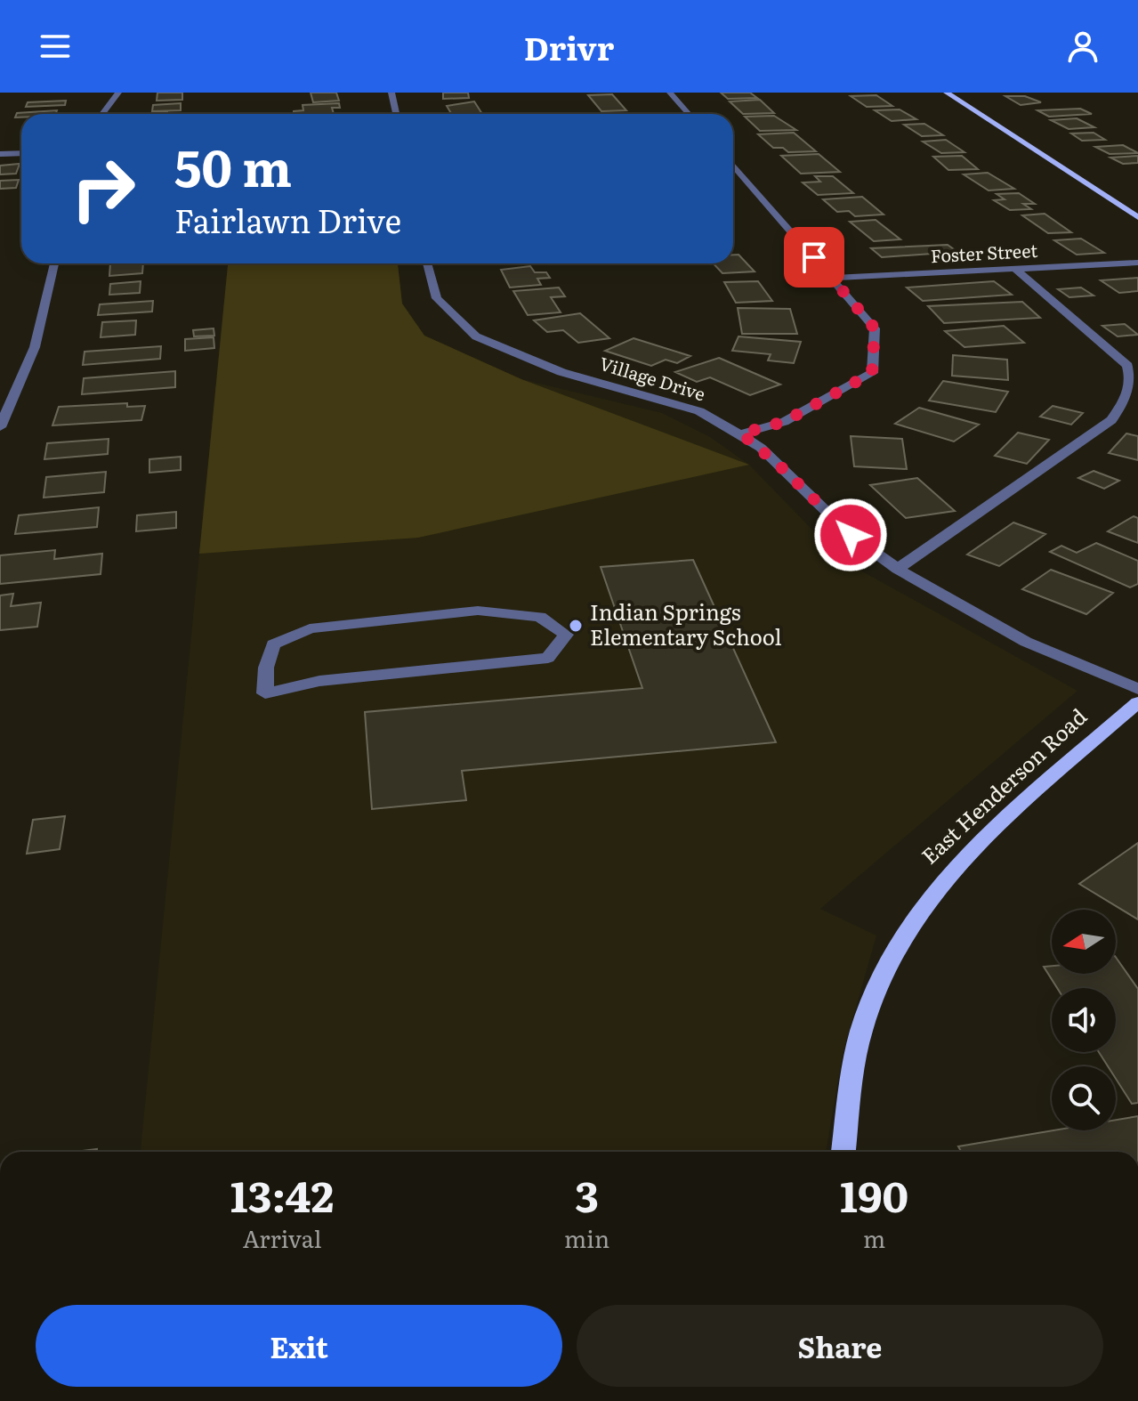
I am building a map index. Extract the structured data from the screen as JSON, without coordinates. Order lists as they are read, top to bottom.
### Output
{
  "streets": {
    "main road": ["East Henderson Road"],
    "street": ["Foster Street", "Village Drive"]
  },
  "places": ["Indian Springs Elementary School"],
  "north": "left",
  "page": {
    "header": "Drivr",
    "turn": ["50 m", "Fairlawn Drive"],
    "eta": [
      "13:42",
      "Arrival",
      "3",
      "min",
      "190",
      "m"
    ],
    "buttons": ["Exit", "Share"]
  }
}
